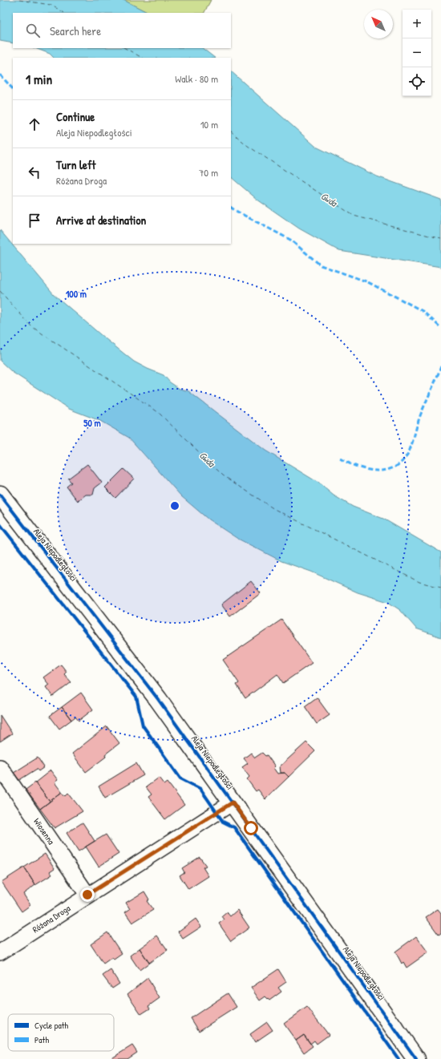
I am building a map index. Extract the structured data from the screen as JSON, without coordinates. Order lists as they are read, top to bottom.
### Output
{
  "streets": {
    "street": ["Aleja Niepodległości", "Wiosenna", "Różana Droga"]
  },
  "crossings": [
    ["Aleja Niepodległości", "Różana Droga"],
    ["Wiosenna", "Różana Droga"]
  ],
  "water": ["Gwda"],
  "legend": ["Cycle path", "Path"],
  "north": "top left",
  "page": {
    "map_buttons": ["+", "−"],
    "search": "Search here",
    "heading": ["1 min", "Walk · 80 m"],
    "list": [
      ["Continue", "Aleja Niepodległości", "10 m"],
      ["Turn left", "Różana Droga", "70 m"],
      "Arrive at destination"
    ]
  },
  "rings": ["100 m", "50 m"]
}
